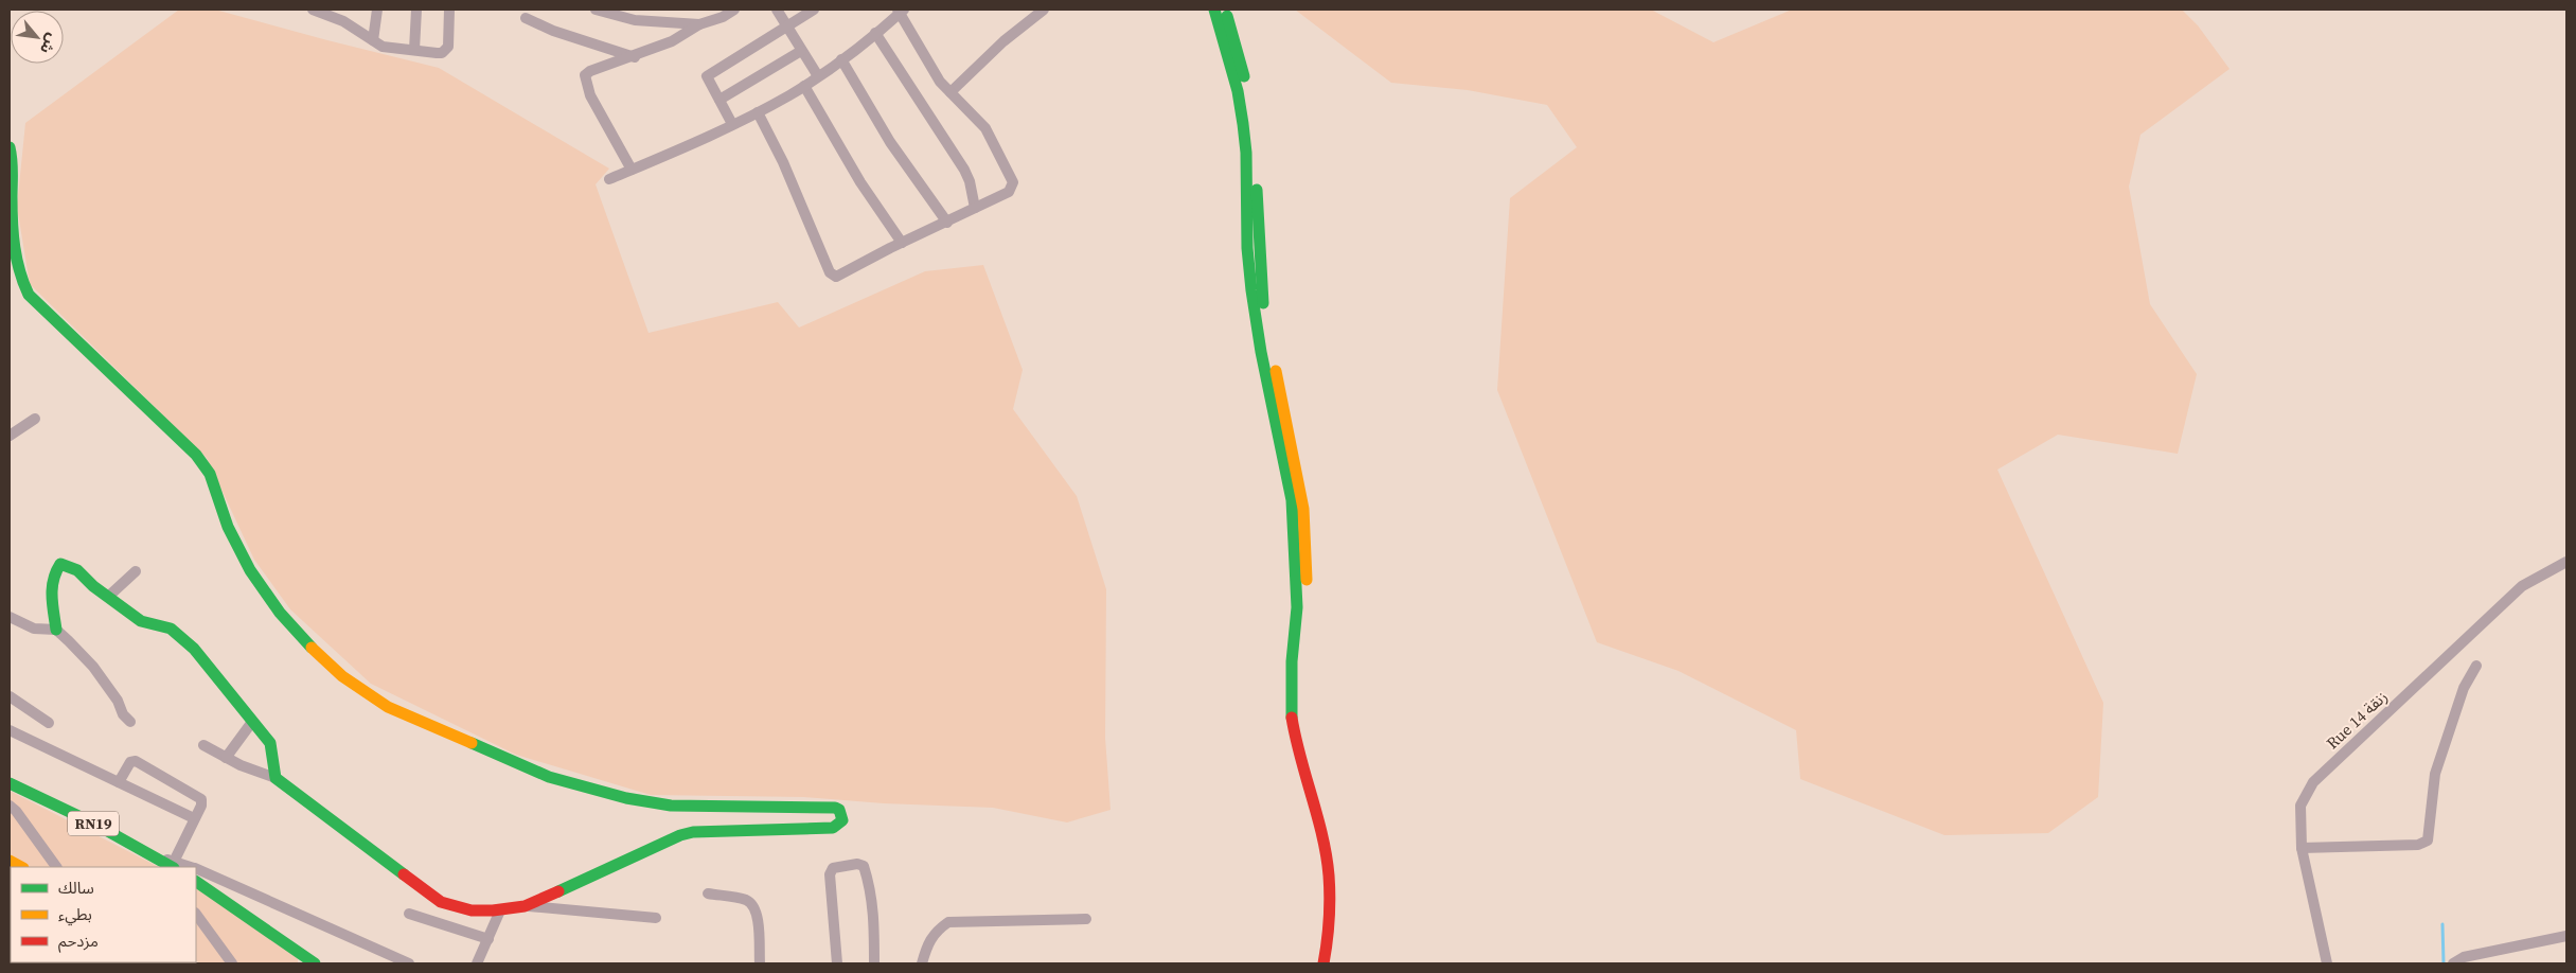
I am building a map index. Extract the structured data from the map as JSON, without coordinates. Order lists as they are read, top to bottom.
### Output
{
  "streets": {
    "street": ["Rue 14 زنقة", "RN19"]
  },
  "legend": ["سالك", "بطيء", "مزدحم"],
  "north": "bottom right"
}
